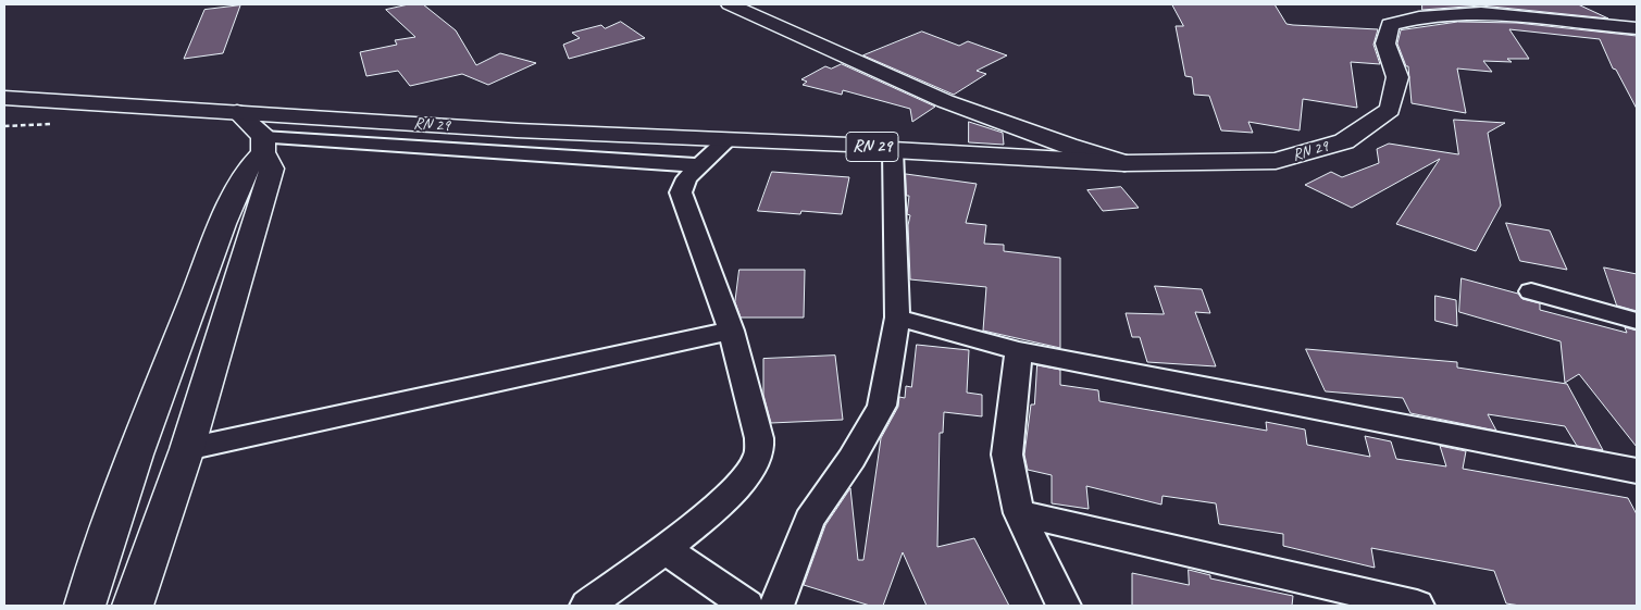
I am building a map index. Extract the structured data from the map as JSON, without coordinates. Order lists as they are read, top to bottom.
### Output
{
  "streets": {
    "main road": ["RN 29"]
  }
}
